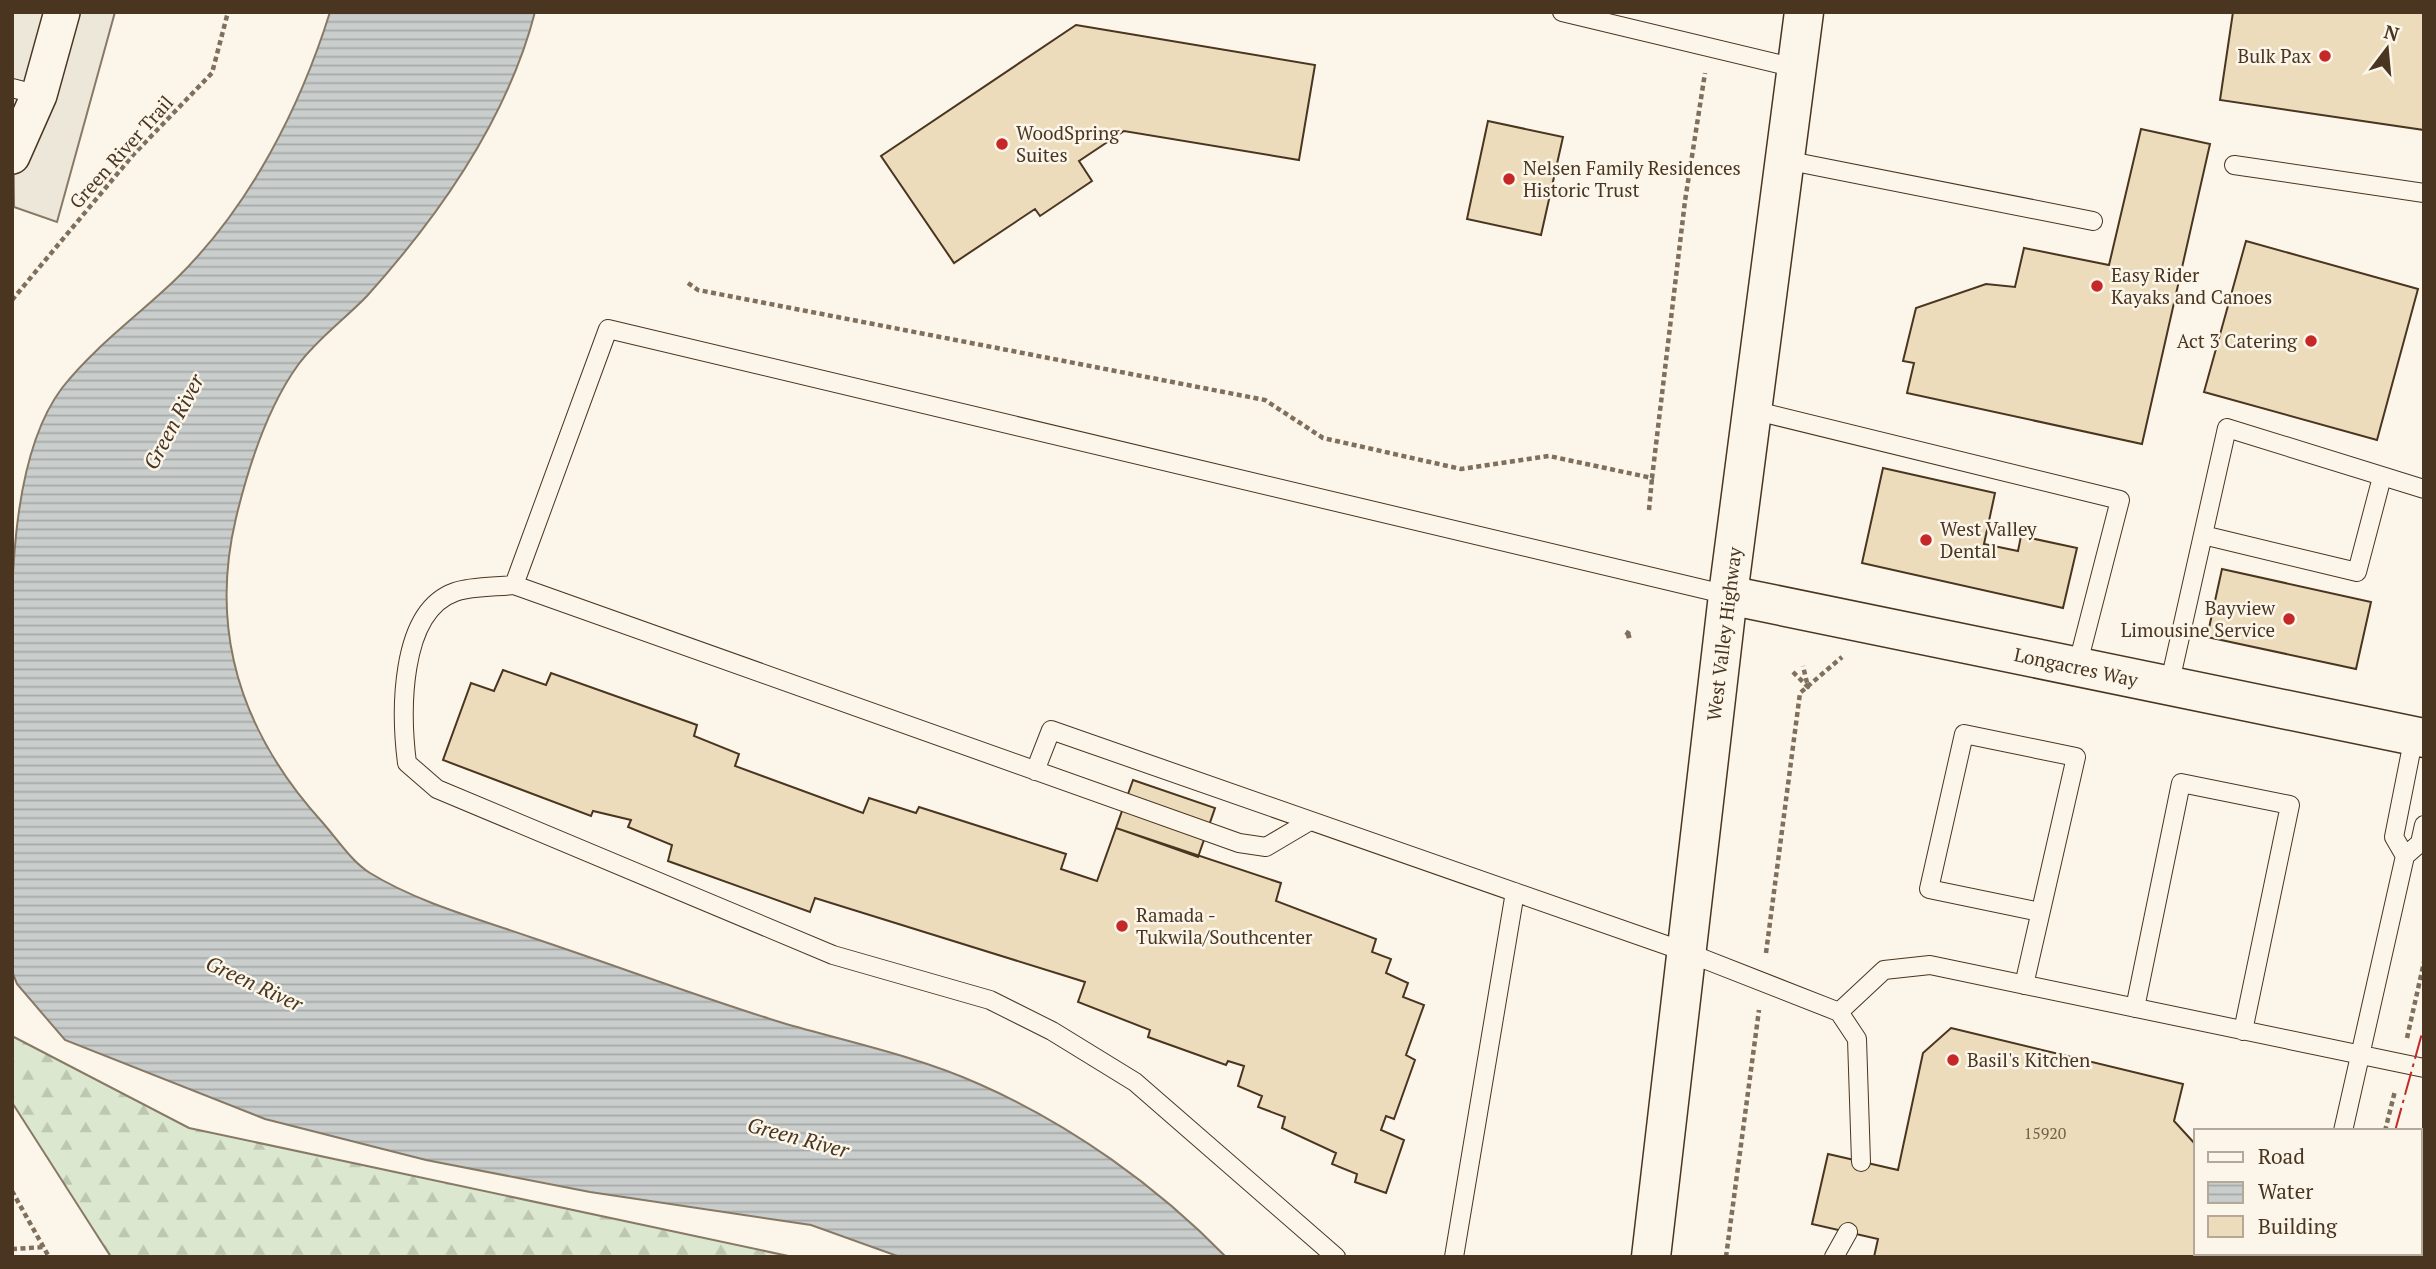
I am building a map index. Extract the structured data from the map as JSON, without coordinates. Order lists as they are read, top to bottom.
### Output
{
  "streets": {
    "main road": ["West Valley Highway", "Longacres Way"],
    "path": ["Green River Trail"]
  },
  "crossings": [
    ["West Valley Highway", "Longacres Way"]
  ],
  "water": ["Green River"],
  "places": [
    "Bulk Pax",
    "WoodSpring Suites",
    "Nelsen Family Residences Historic Trust",
    "Easy Rider Kayaks and Canoes",
    "Act 3 Catering",
    "West Valley Dental",
    "Bayview Limousine Service",
    "Ramada - Tukwila/Southcenter",
    "Basil's Kitchen"
  ],
  "house_numbers": ["15920"],
  "legend": ["Road", "Water", "Building"],
  "north": "top"
}
